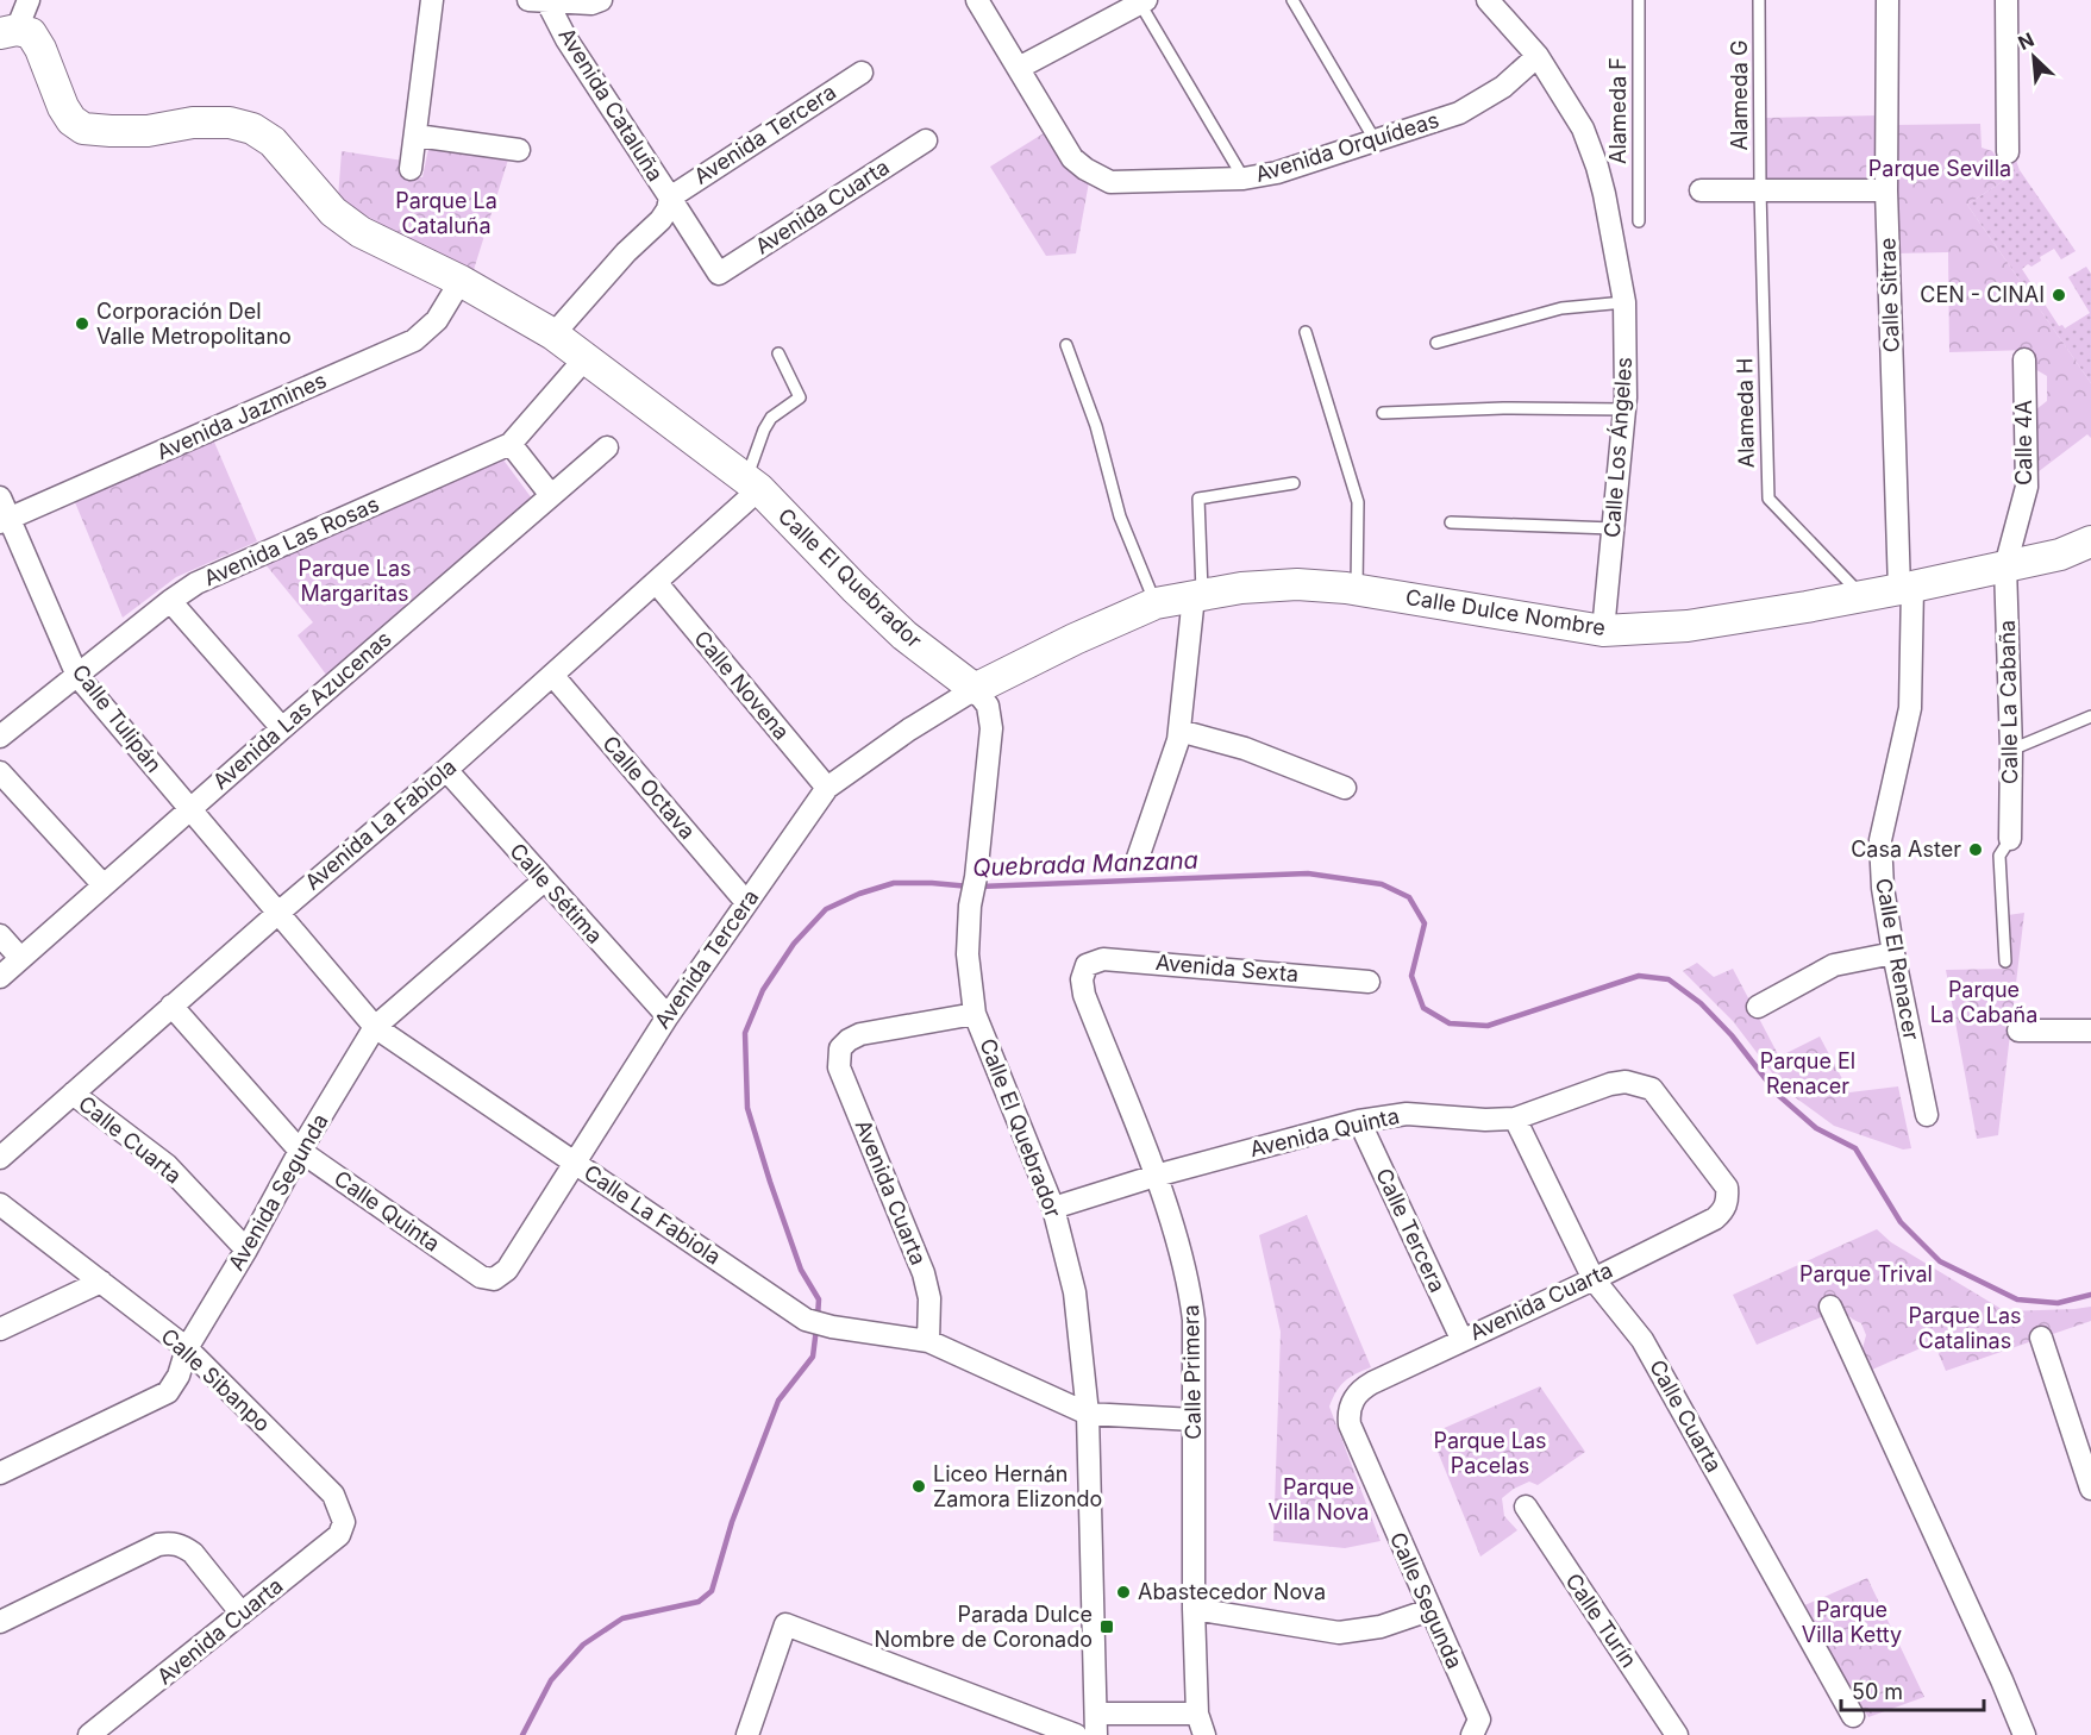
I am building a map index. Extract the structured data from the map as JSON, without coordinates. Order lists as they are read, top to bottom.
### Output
{
  "streets": {
    "street": [
      "Avenida Cataluña",
      "Avenida Tercera",
      "Avenida Orquídeas",
      "Avenida Cuarta",
      "Calle Sitrae",
      "Avenida Jazmines",
      "Calle 4A",
      "Calle Los Ángeles",
      "Avenida Las Rosas",
      "Calle El Quebrador",
      "Calle Dulce Nombre",
      "Calle Novena",
      "Calle La Cabaña",
      "Avenida Las Azucenas",
      "Calle Tulipán",
      "Calle Octava",
      "Avenida La Fabiola",
      "Calle Sétima",
      "Calle El Renacer",
      "Avenida Sexta",
      "Avenida Quinta",
      "Calle Cuarta",
      "Avenida Segunda",
      "Calle Quinta",
      "Calle La Fabiola",
      "Calle Tercera",
      "Calle Primera",
      "Calle Sibanpo",
      "Calle Segunda",
      "Calle Turín"
    ],
    "lane": ["Alameda G", "Alameda F", "Alameda H"]
  },
  "crossings": [
    ["Alameda G", "Alameda H"],
    ["Avenida Cataluña", "Avenida Tercera"],
    ["Avenida Cataluña", "Avenida Cuarta"],
    ["Avenida Cataluña", "Calle El Quebrador"],
    ["Avenida Tercera", "Avenida Cuarta"],
    ["Avenida Tercera", "Calle El Quebrador"],
    ["Avenida Tercera", "Calle Dulce Nombre"],
    ["Avenida Tercera", "Calle Novena"],
    ["Avenida Tercera", "Calle Octava"],
    ["Avenida Tercera", "Calle Sétima"],
    ["Avenida Tercera", "Calle Quinta"],
    ["Avenida Tercera", "Calle La Fabiola"],
    ["Avenida Orquídeas", "Calle Los Ángeles"],
    ["Avenida Cuarta", "Calle El Quebrador"],
    ["Avenida Cuarta", "Avenida Quinta"],
    ["Avenida Cuarta", "Calle Cuarta"],
    ["Avenida Cuarta", "Calle La Fabiola"],
    ["Avenida Cuarta", "Calle Tercera"],
    ["Avenida Cuarta", "Calle Sibanpo"],
    ["Avenida Cuarta", "Calle Segunda"],
    ["Calle Sitrae", "Calle Dulce Nombre"],
    ["Calle Sitrae", "Calle El Renacer"],
    ["Alameda H", "Calle Dulce Nombre"],
    ["Avenida Jazmines", "Calle El Quebrador"],
    ["Avenida Jazmines", "Calle Tulipán"],
    ["Calle 4A", "Calle Dulce Nombre"],
    ["Calle 4A", "Calle La Cabaña"],
    ["Calle Los Ángeles", "Calle Dulce Nombre"],
    ["Avenida Las Rosas", "Calle El Quebrador"],
    ["Avenida Las Rosas", "Calle Tulipán"],
    ["Calle El Quebrador", "Calle Dulce Nombre"],
    ["Calle El Quebrador", "Avenida La Fabiola"],
    ["Calle El Quebrador", "Avenida Quinta"],
    ["Calle El Quebrador", "Calle La Fabiola"],
    ["Calle Dulce Nombre", "Calle La Cabaña"],
    ["Calle Novena", "Avenida La Fabiola"],
    ["Avenida Las Azucenas", "Calle Tulipán"],
    ["Calle Tulipán", "Avenida La Fabiola"],
    ["Calle Tulipán", "Calle La Fabiola"],
    ["Calle Octava", "Avenida La Fabiola"],
    ["Avenida La Fabiola", "Calle Sétima"],
    ["Avenida La Fabiola", "Calle Cuarta"],
    ["Avenida La Fabiola", "Calle Quinta"],
    ["Avenida La Fabiola", "Calle La Fabiola"],
    ["Calle Sétima", "Avenida Segunda"],
    ["Avenida Sexta", "Calle Primera"],
    ["Avenida Quinta", "Calle Cuarta"],
    ["Avenida Quinta", "Calle Tercera"],
    ["Avenida Quinta", "Calle Primera"],
    ["Calle Cuarta", "Avenida Segunda"],
    ["Avenida Segunda", "Calle Quinta"],
    ["Avenida Segunda", "Calle La Fabiola"],
    ["Avenida Segunda", "Calle Sibanpo"]
  ],
  "water": ["Quebrada Manzana"],
  "parks": [
    "Parque Sevilla",
    "Parque La Cataluña",
    "Parque Las Margaritas",
    "Parque La Cabaña",
    "Parque El Renacer",
    "Parque Trival",
    "Parque Las Catalinas",
    "Parque Las Pacelas",
    "Parque Villa Nova",
    "Parque Villa Ketty"
  ],
  "places": {
    "other": [
      "CEN - CINAI",
      "Corporación Del Valle Metropolitano",
      "Casa Aster",
      "Liceo Hernán Zamora Elizondo",
      "Abastecedor Nova"
    ],
    "transit": ["Parada Dulce Nombre de Coronado"]
  },
  "scale_bar": "50 m",
  "north": "top left"
}
